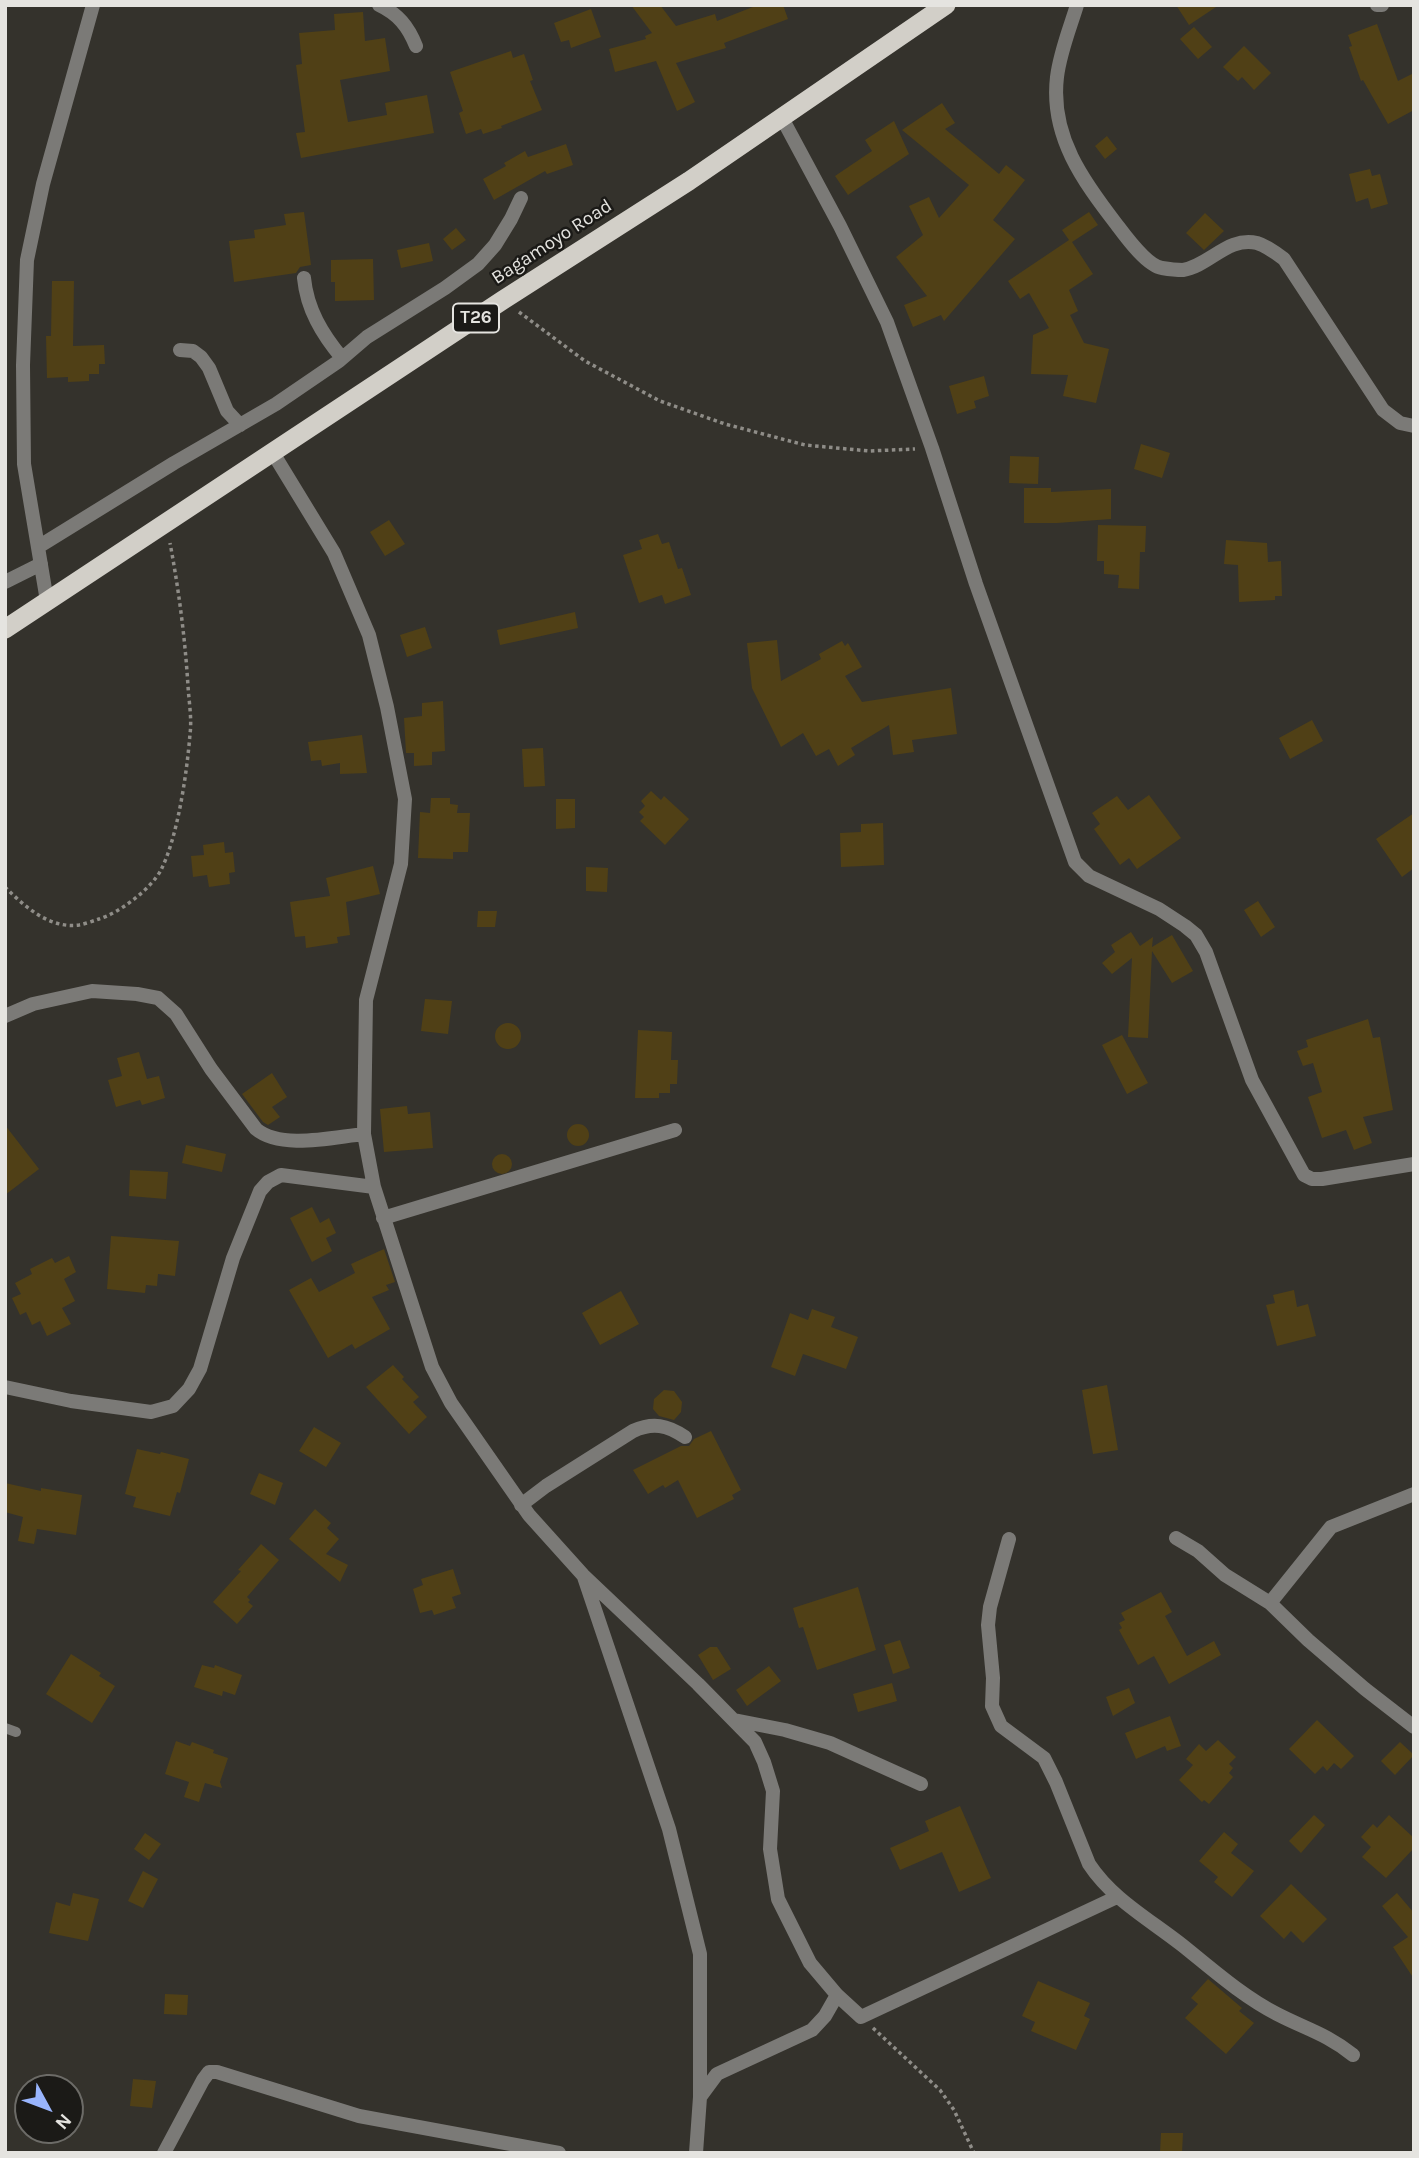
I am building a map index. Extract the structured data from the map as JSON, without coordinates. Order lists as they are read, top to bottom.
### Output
{
  "streets": {
    "highway": ["Bagamoyo Road", "T26"]
  },
  "north": "bottom right"
}
